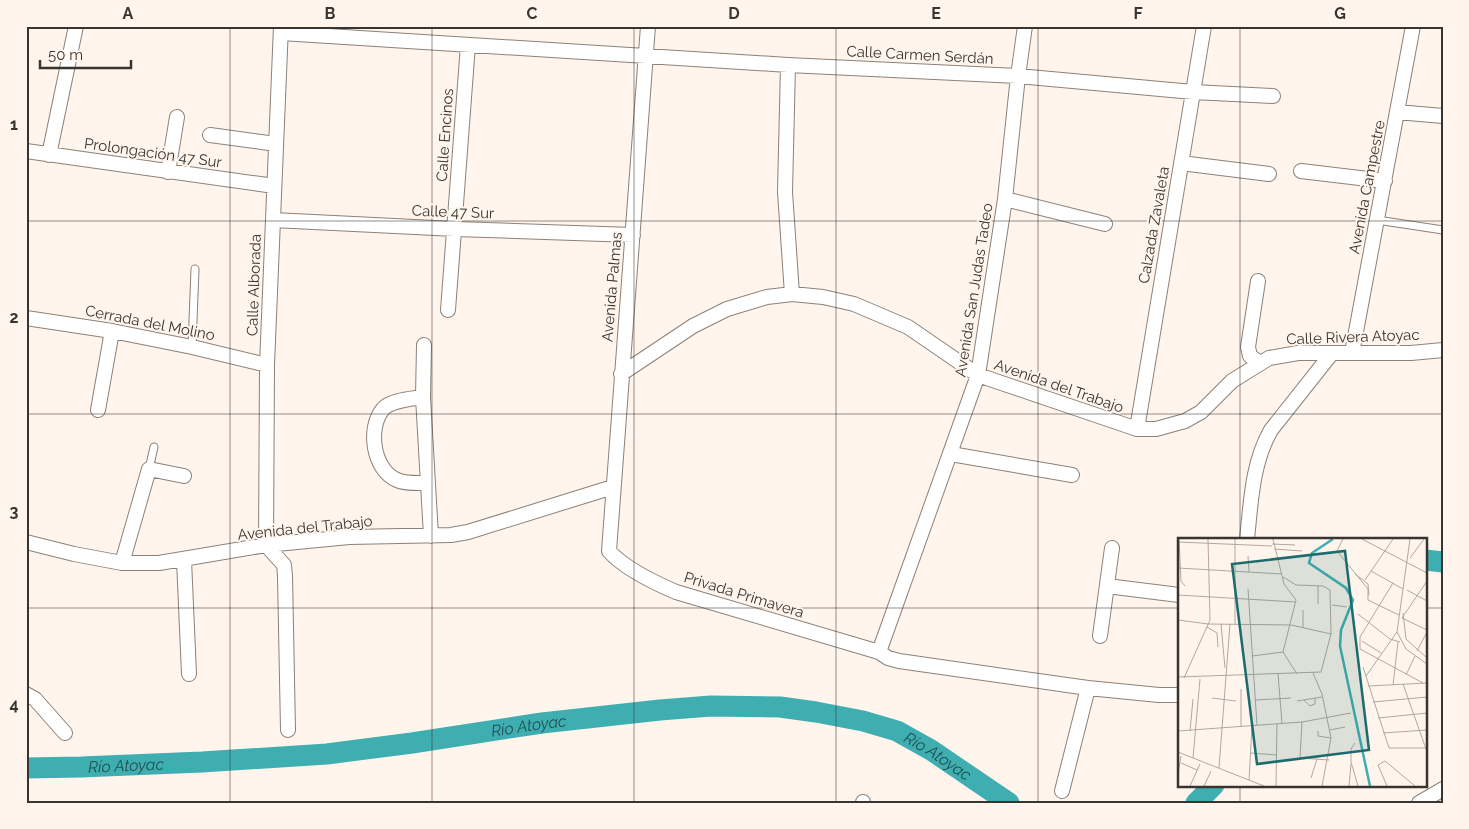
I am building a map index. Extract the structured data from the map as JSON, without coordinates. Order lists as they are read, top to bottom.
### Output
{
  "streets": {
    "street": [
      "Calle Carmen Serdán",
      "Calle Encinos",
      "Prolongación 47 Sur",
      "Avenida Campestre",
      "Calle 47 Sur",
      "Calzada Zavaleta",
      "Calle Alborada",
      "Avenida Palmas",
      "Avenida San Judas Tadeo",
      "Cerrada del Molino",
      "Calle Rivera Atoyac",
      "Avenida del Trabajo",
      "Privada Primavera"
    ]
  },
  "crossings": [
    ["Calle Carmen Serdán", "Calle Encinos"],
    ["Calle Carmen Serdán", "Calzada Zavaleta"],
    ["Calle Carmen Serdán", "Calle Alborada"],
    ["Calle Carmen Serdán", "Avenida Palmas"],
    ["Calle Carmen Serdán", "Avenida San Judas Tadeo"],
    ["Calle Encinos", "Calle 47 Sur"],
    ["Prolongación 47 Sur", "Calle Alborada"],
    ["Avenida Campestre", "Calle Rivera Atoyac"],
    ["Calle 47 Sur", "Calle Alborada"],
    ["Calle 47 Sur", "Avenida Palmas"],
    ["Calzada Zavaleta", "Calle Rivera Atoyac"],
    ["Calzada Zavaleta", "Avenida del Trabajo"],
    ["Calle Alborada", "Cerrada del Molino"],
    ["Calle Alborada", "Avenida del Trabajo"],
    ["Avenida Palmas", "Avenida del Trabajo"],
    ["Avenida Palmas", "Privada Primavera"],
    ["Avenida San Judas Tadeo", "Avenida del Trabajo"],
    ["Avenida San Judas Tadeo", "Privada Primavera"],
    ["Calle Rivera Atoyac", "Avenida del Trabajo"]
  ],
  "water": ["Río Atoyac"],
  "scale_bar": "50 m",
  "grid": {
    "columns": [
      "A",
      "B",
      "C",
      "D",
      "E",
      "F",
      "G"
    ],
    "rows": [
      "1",
      "2",
      "3",
      "4"
    ]
  }
}
